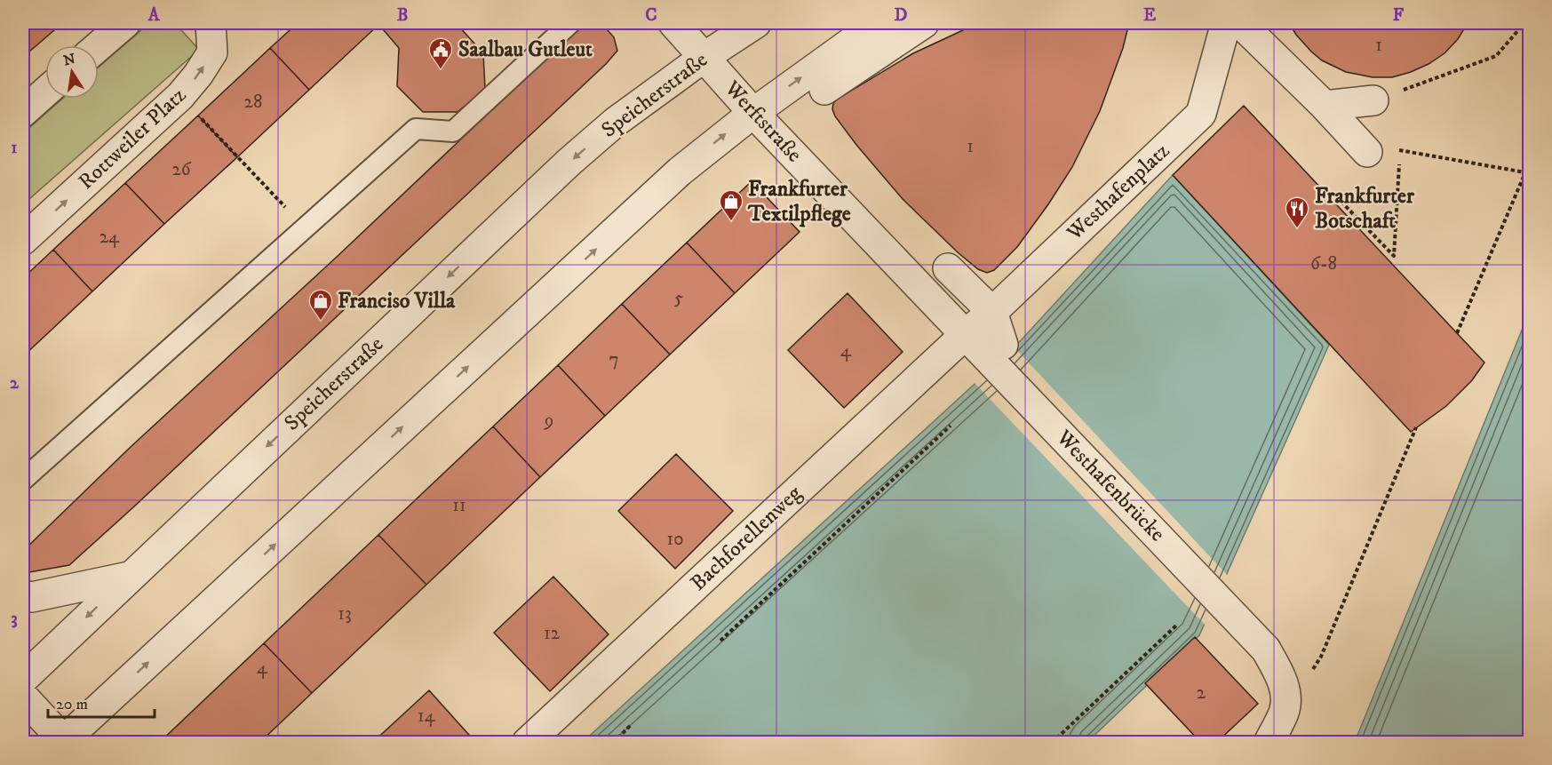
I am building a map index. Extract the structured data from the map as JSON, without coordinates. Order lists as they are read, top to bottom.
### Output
{
  "streets": {
    "street": [
      "Speicherstraße",
      "Werftstraße",
      "Rottweiler Platz",
      "Westhafenplatz",
      "Westhafenbrücke",
      "Bachforellenweg"
    ]
  },
  "crossings": [
    ["Speicherstraße", "Werftstraße"],
    ["Werftstraße", "Westhafenplatz"],
    ["Werftstraße", "Westhafenbrücke"],
    ["Werftstraße", "Bachforellenweg"],
    ["Westhafenplatz", "Bachforellenweg"]
  ],
  "one_way": ["Rottweiler Platz"],
  "places": {
    "public building": ["Saalbau Gutleut"],
    "shop": ["Frankfurter Textilpflege", "Franciso Villa"],
    "restaurant": ["Frankfurter Botschaft"]
  },
  "house_numbers": [
    "1",
    "28",
    "1",
    "26",
    "24",
    "6-8",
    "5",
    "4",
    "7",
    "9",
    "11",
    "10",
    "13",
    "12",
    "4",
    "2",
    "14"
  ],
  "scale_bar": "20 m",
  "north": "top",
  "grid": {
    "columns": [
      "A",
      "B",
      "C",
      "D",
      "E",
      "F"
    ],
    "rows": ["1", "2", "3"]
  }
}
